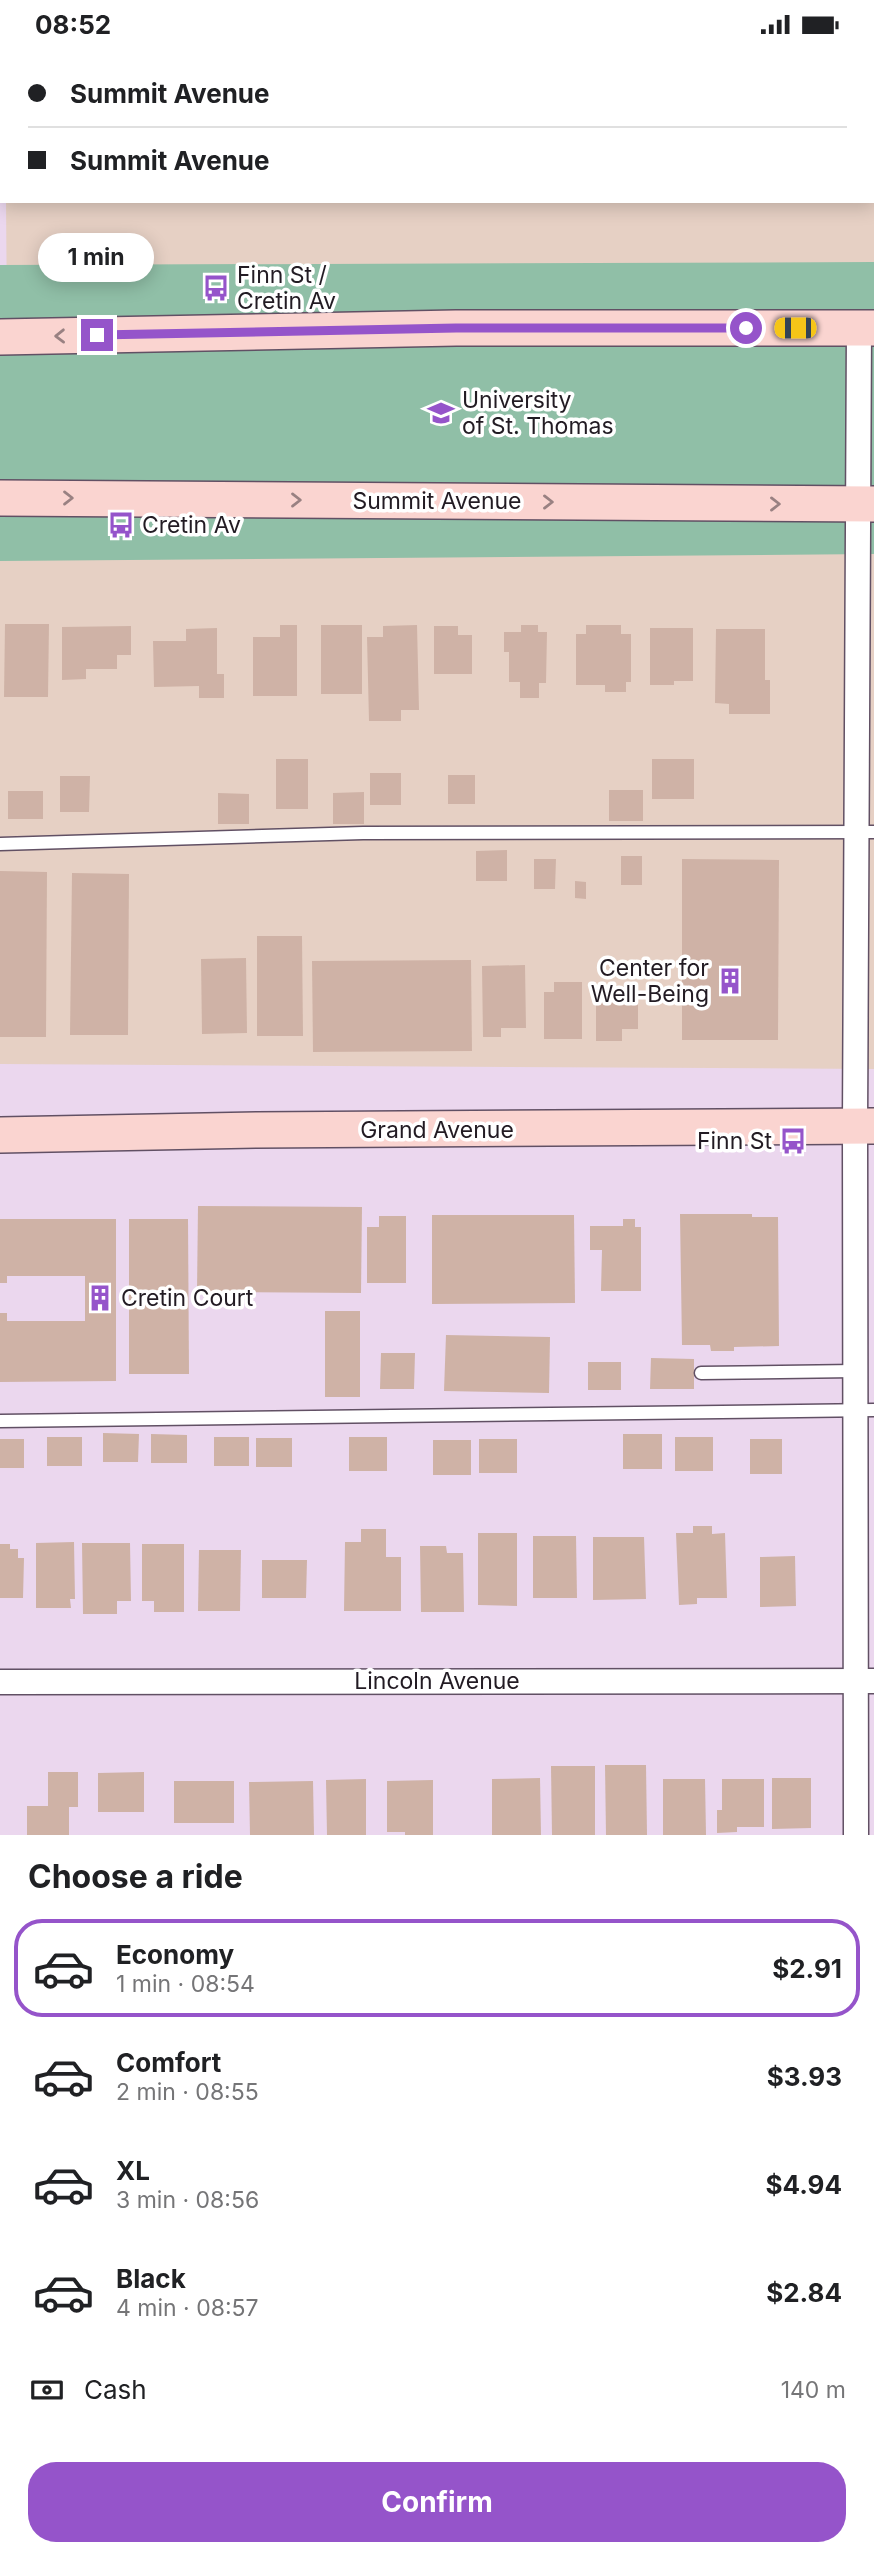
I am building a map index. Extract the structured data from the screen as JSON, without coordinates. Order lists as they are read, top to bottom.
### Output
{
  "streets": {
    "street": ["Summit Avenue", "Grand Avenue", "Lincoln Avenue"]
  },
  "places": {
    "bus stop": ["Finn St / Cretin Av", "Cretin Av", "Finn St"],
    "school or university": ["University of St. Thomas"],
    "building": ["Center for Well-Being", "Cretin Court"]
  },
  "page": {
    "status": "08:52",
    "banner": ["Summit Avenue", "Summit Avenue"],
    "bubble": "1 min",
    "heading": "Choose a ride",
    "list": [
      {
        "name": "Economy",
        "note": "1 min · 08:54",
        "value": "$2.91"
      },
      {
        "name": "Comfort",
        "note": "2 min · 08:55",
        "value": "$3.93"
      },
      {
        "name": "XL",
        "note": "3 min · 08:56",
        "value": "$4.94"
      },
      {
        "name": "Black",
        "note": "4 min · 08:57",
        "value": "$2.84"
      }
    ],
    "pay": ["Cash", "140 m"],
    "buttons": "Confirm"
  }
}
